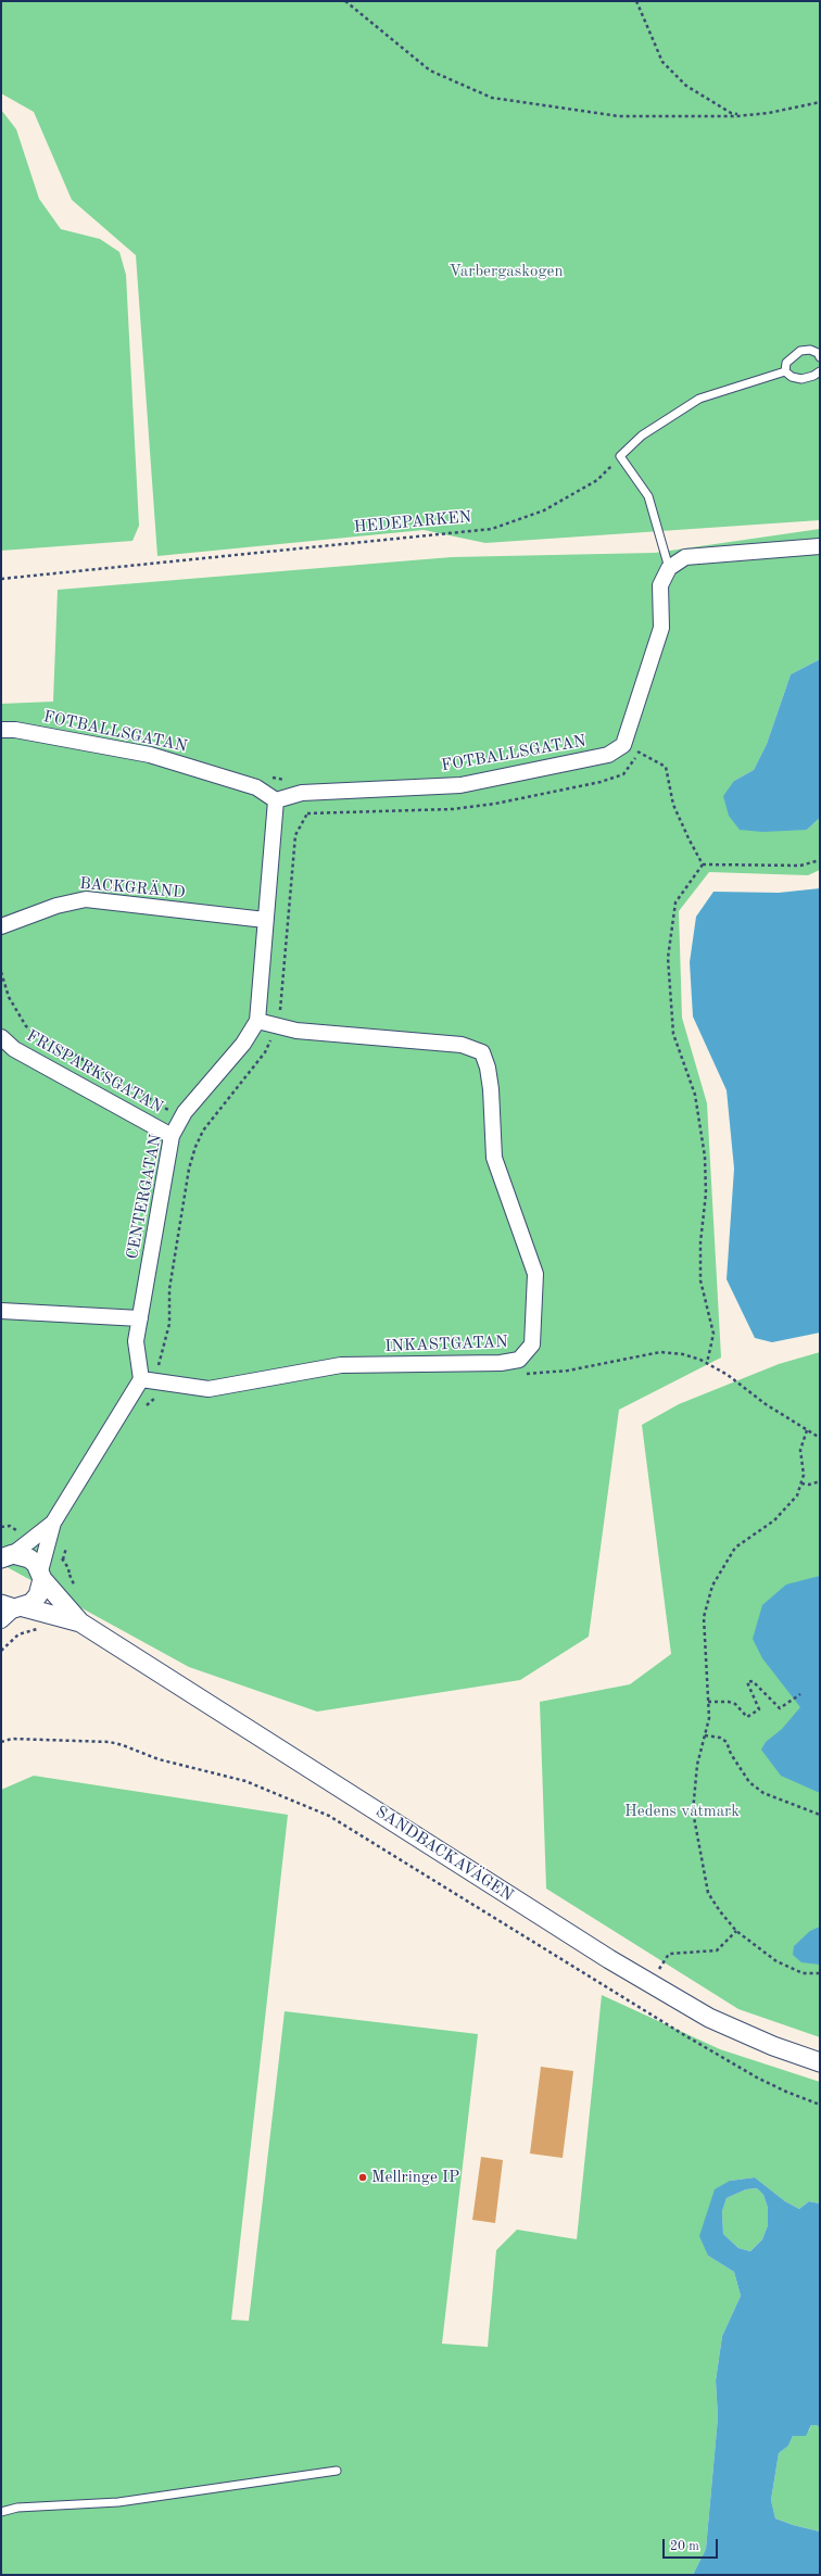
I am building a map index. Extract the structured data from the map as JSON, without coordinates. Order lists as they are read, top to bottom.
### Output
{
  "streets": {
    "street": [
      "FOTBALLSGATAN",
      "BACKGRÄND",
      "FRISPARKSGATAN",
      "CENTERGATAN",
      "INKASTGATAN",
      "SANDBACKAVÄGEN"
    ],
    "path": ["HEDEPARKEN"]
  },
  "crossings": [
    ["FOTBALLSGATAN", "CENTERGATAN"],
    ["BACKGRÄND", "CENTERGATAN"],
    ["FRISPARKSGATAN", "CENTERGATAN"],
    ["CENTERGATAN", "INKASTGATAN"]
  ],
  "parks": ["Varbergaskogen", "Hedens våtmark"],
  "places": ["Mellringe IP"],
  "scale_bar": "20 m"
}
